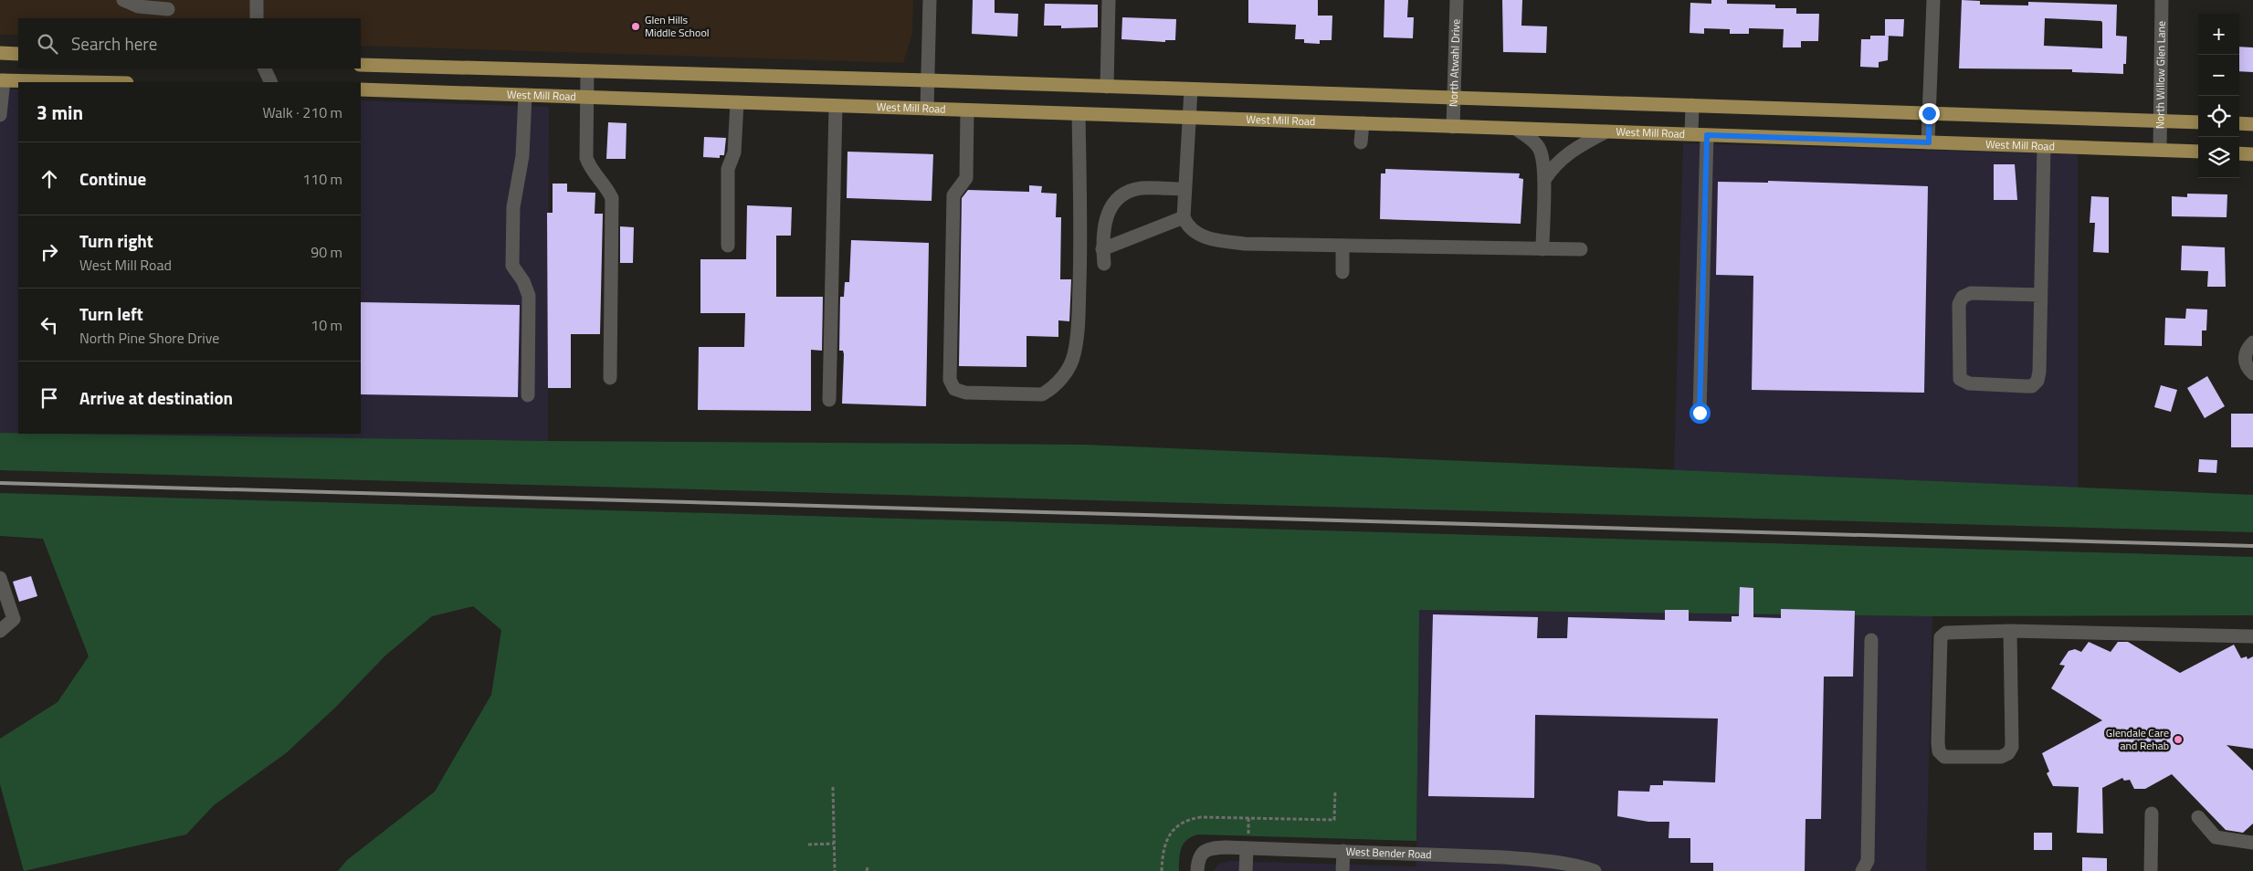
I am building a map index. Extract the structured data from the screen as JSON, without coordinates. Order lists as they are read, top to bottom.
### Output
{
  "streets": {
    "main road": ["West Mill Road"],
    "street": ["North Atwahl Drive", "North Willow Glen Lane", "West Bender Road"]
  },
  "crossings": [
    ["North Atwahl Drive", "West Mill Road"],
    ["North Willow Glen Lane", "West Mill Road"]
  ],
  "places": ["Glen Hills Middle School", "Glendale Care and Rehab"],
  "page": {
    "map_buttons": ["+", "−"],
    "search": "Search here",
    "heading": ["3 min", "Walk · 210 m"],
    "list": [
      ["Continue", "110 m"],
      ["Turn right", "West Mill Road", "90 m"],
      ["Turn left", "North Pine Shore Drive", "10 m"],
      "Arrive at destination"
    ]
  }
}
